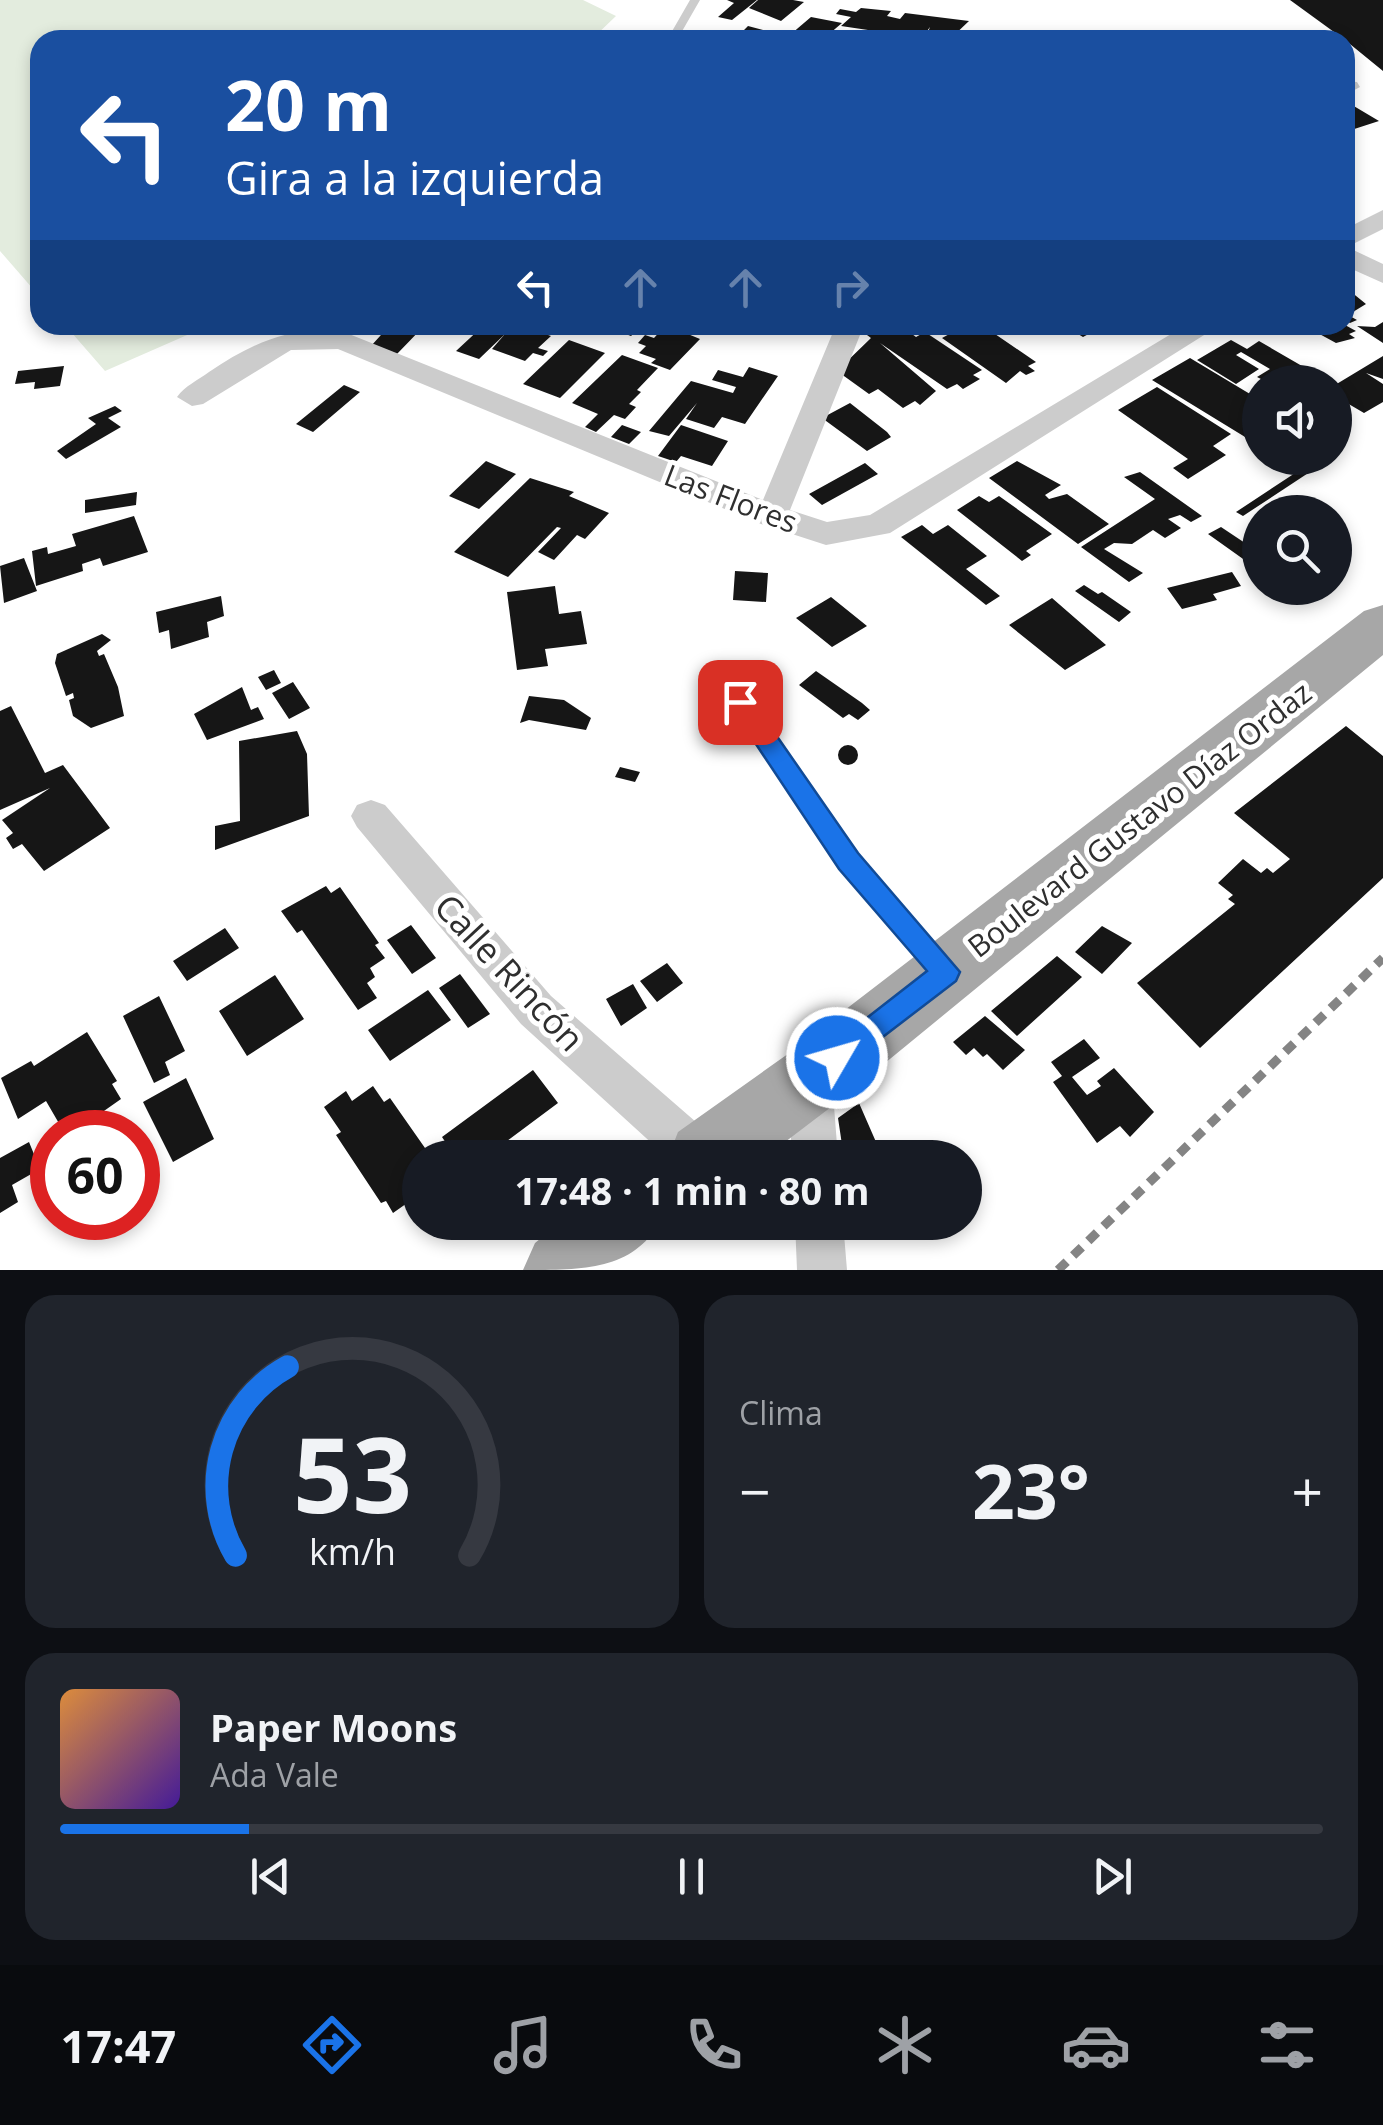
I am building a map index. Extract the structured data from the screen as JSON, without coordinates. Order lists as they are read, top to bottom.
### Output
{
  "streets": {
    "main road": ["Boulevard Gustavo Díaz Ordaz"],
    "street": ["Las Flores", "Calle Rincón"]
  },
  "page": {
    "turn": ["20 m", "Gira a la izquierda"],
    "limit": "60",
    "trip": "17:48 · 1 min · 80 m",
    "tile": "Clima",
    "heat": ["−", "23°", "+"],
    "song": ["Paper Moons", "Ada Vale"],
    "tabs": "17:47",
    "gauge": ["53", "km/h"]
  }
}
